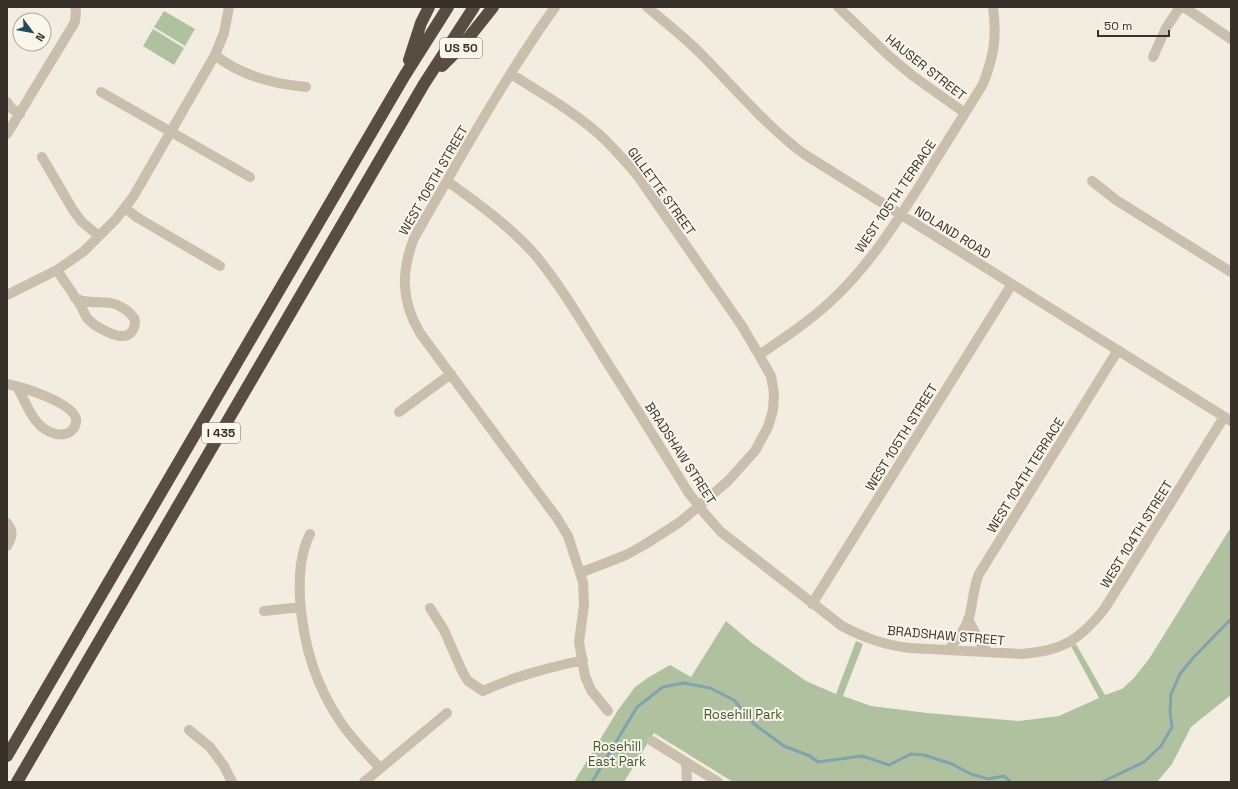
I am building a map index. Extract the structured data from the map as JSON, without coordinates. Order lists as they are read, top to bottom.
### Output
{
  "streets": {
    "highway": ["US 50", "I 435"],
    "street": [
      "HAUSER STREET",
      "WEST 106TH STREET",
      "GILLETTE STREET",
      "WEST 105TH TERRACE",
      "NOLAND ROAD",
      "WEST 105TH STREET",
      "BRADSHAW STREET",
      "WEST 104TH TERRACE",
      "WEST 104TH STREET"
    ]
  },
  "crossings": [
    ["US 50", "I 435"],
    ["HAUSER STREET", "WEST 105TH TERRACE"],
    ["WEST 106TH STREET", "GILLETTE STREET"],
    ["WEST 106TH STREET", "BRADSHAW STREET"],
    ["GILLETTE STREET", "WEST 105TH TERRACE"],
    ["WEST 105TH TERRACE", "NOLAND ROAD"],
    ["NOLAND ROAD", "WEST 105TH STREET"],
    ["NOLAND ROAD", "WEST 104TH TERRACE"],
    ["NOLAND ROAD", "WEST 104TH STREET"],
    ["WEST 105TH STREET", "BRADSHAW STREET"],
    ["BRADSHAW STREET", "WEST 104TH TERRACE"],
    ["BRADSHAW STREET", "WEST 104TH STREET"]
  ],
  "parks": ["Rosehill Park", "Rosehill East Park"],
  "scale_bar": "50 m",
  "north": "bottom right"
}
